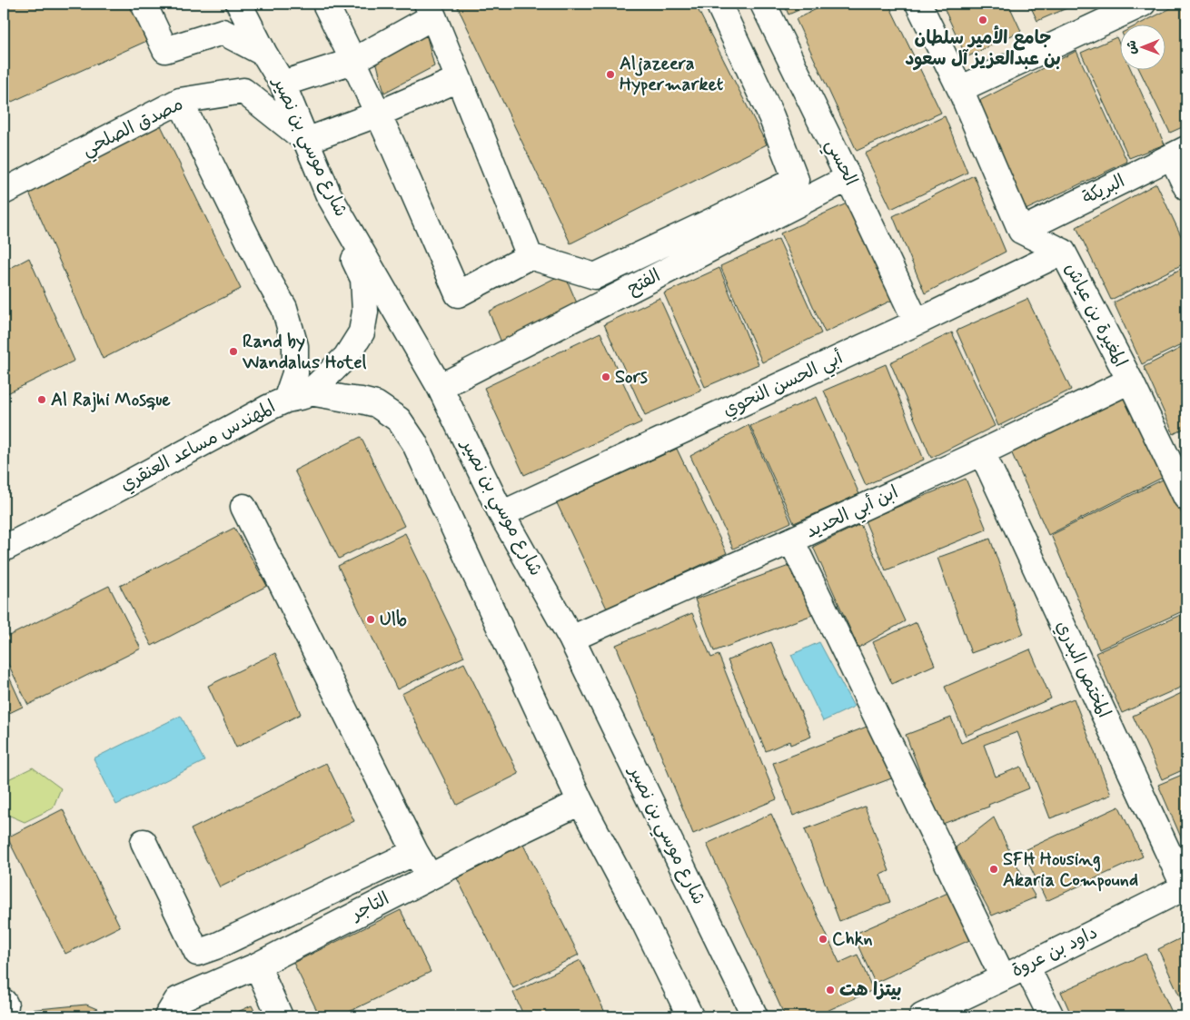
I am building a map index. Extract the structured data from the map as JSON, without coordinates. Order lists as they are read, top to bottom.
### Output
{
  "streets": {
    "street": [
      "مصدق الصلحي",
      "شارع موسي بن نصير",
      "الحسي",
      "البريكة",
      "الفتح",
      "المغيرة بن عياش",
      "أبي الحسن النحوي",
      "المهندس مساعد العنقري",
      "ابن أبي الحديد",
      "المختص البدري",
      "التاجر",
      "داود بن عروة"
    ]
  },
  "crossings": [
    ["مصدق الصلحي", "شارع موسي بن نصير"],
    ["شارع موسي بن نصير", "الفتح"],
    ["شارع موسي بن نصير", "أبي الحسن النحوي"],
    ["شارع موسي بن نصير", "ابن أبي الحديد"],
    ["الحسي", "الفتح"],
    ["الحسي", "أبي الحسن النحوي"],
    ["البريكة", "المغيرة بن عياش"],
    ["المغيرة بن عياش", "أبي الحسن النحوي"],
    ["المغيرة بن عياش", "ابن أبي الحديد"],
    ["المهندس مساعد العنقري", "التاجر"],
    ["ابن أبي الحديد", "المختص البدري"],
    ["المختص البدري", "داود بن عروة"]
  ],
  "places": [
    "جامع الأمير سلطان بن عبدالعزيز آل سعود",
    "Aljazeera Hypermarket",
    "Rand by Wandalus Hotel",
    "Sors",
    "Al Rajhi Mosque",
    "Ulb",
    "SFH Housing Akaria Compound",
    "Chkn",
    "بيتزا هت"
  ],
  "north": "left"
}
